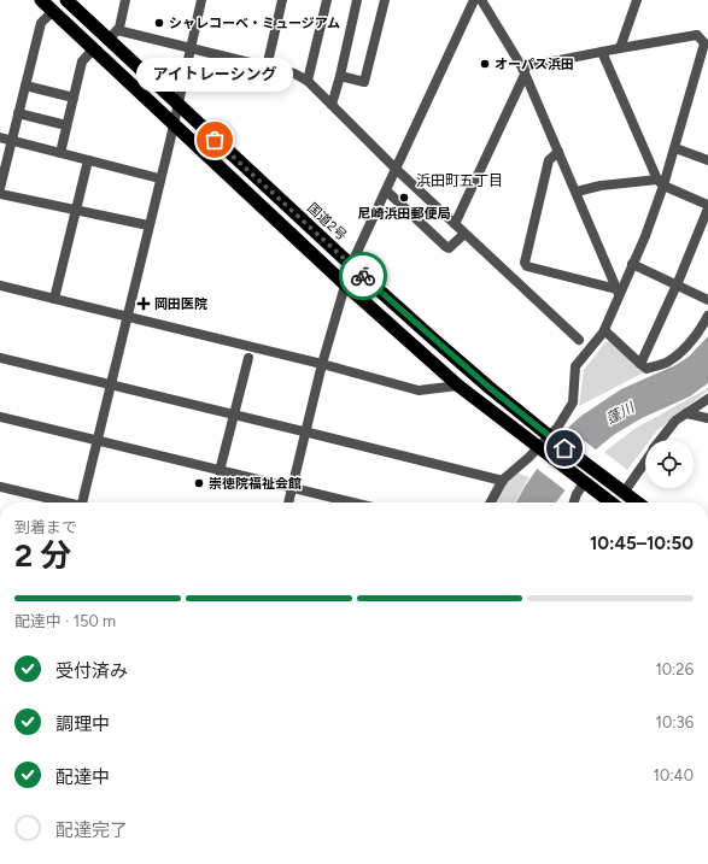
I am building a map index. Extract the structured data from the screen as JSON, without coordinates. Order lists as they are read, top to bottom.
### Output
{
  "streets": {
    "highway": ["国道2号"]
  },
  "districts": ["浜田町五丁目"],
  "water": ["蓬川"],
  "places": {
    "other": [
      "シャレコーベ・ミュージアム",
      "オーパス浜田",
      "アイトレーシング",
      "尼崎浜田郵便局",
      "崇徳院福祉会館"
    ],
    "health": ["岡田医院"]
  },
  "page": {
    "bubble": "アイトレーシング",
    "heading": ["2 分", "到着まで", "10:45–10:50"],
    "bar": "配達中 · 150 m",
    "list": [
      ["受付済み", "10:26"],
      ["調理中", "10:36"],
      ["配達中", "10:40"],
      "配達完了"
    ]
  }
}
